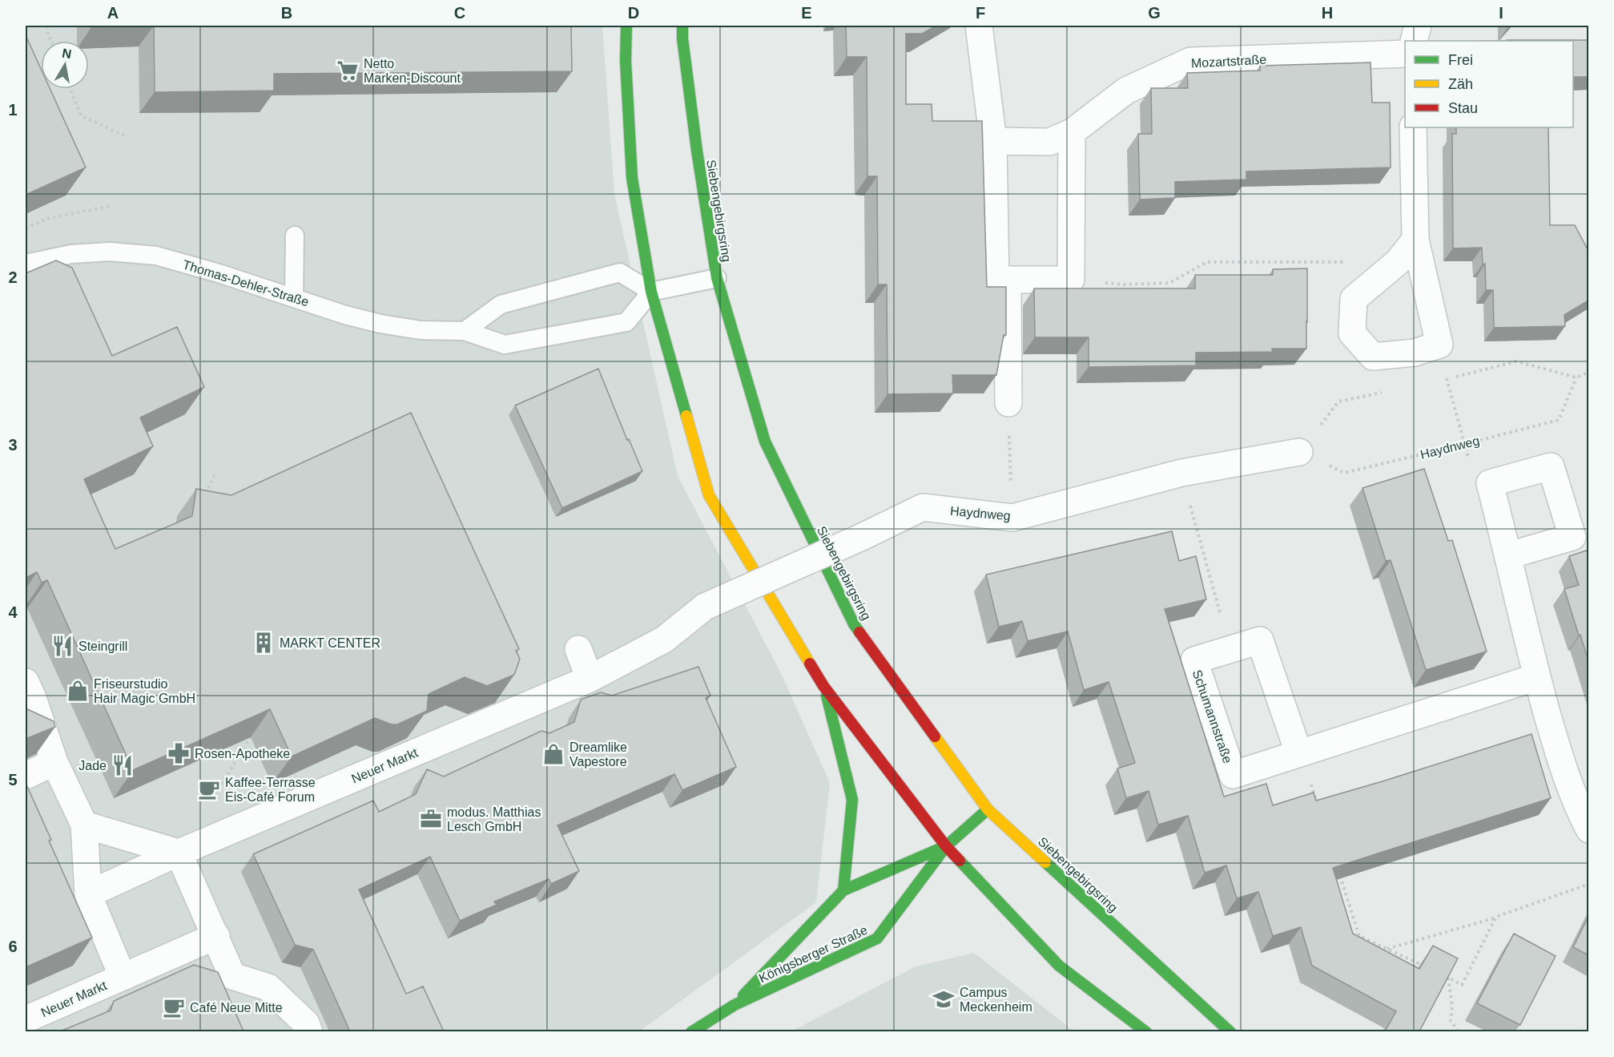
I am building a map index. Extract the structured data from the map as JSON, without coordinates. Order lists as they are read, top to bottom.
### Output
{
  "streets": {
    "street": [
      "Mozartstraße",
      "Siebengebirgsring",
      "Haydnweg",
      "Schumannstraße",
      "Neuer Markt",
      "Königsberger Straße"
    ],
    "lane": ["Thomas-Dehler-Straße"]
  },
  "crossings": [
    ["Siebengebirgsring", "Königsberger Straße"],
    ["Haydnweg", "Neuer Markt"]
  ],
  "places": {
    "supermarket": ["Netto Marken-Discount"],
    "building": ["MARKT CENTER"],
    "restaurant": ["Steingrill", "Jade"],
    "shop": ["Friseurstudio Hair Magic GmbH", "Dreamlike Vapestore"],
    "pharmacy": ["Rosen-Apotheke"],
    "cafe": ["Kaffee-Terrasse Eis-Café Forum", "Café Neue Mitte"],
    "office": ["modus. Matthias Lesch GmbH"],
    "school or university": ["Campus Meckenheim"]
  },
  "legend": ["Frei", "Zäh", "Stau"],
  "north": "top",
  "grid": {
    "columns": [
      "A",
      "B",
      "C",
      "D",
      "E",
      "F",
      "G",
      "H",
      "I"
    ],
    "rows": [
      "1",
      "2",
      "3",
      "4",
      "5",
      "6"
    ]
  }
}
